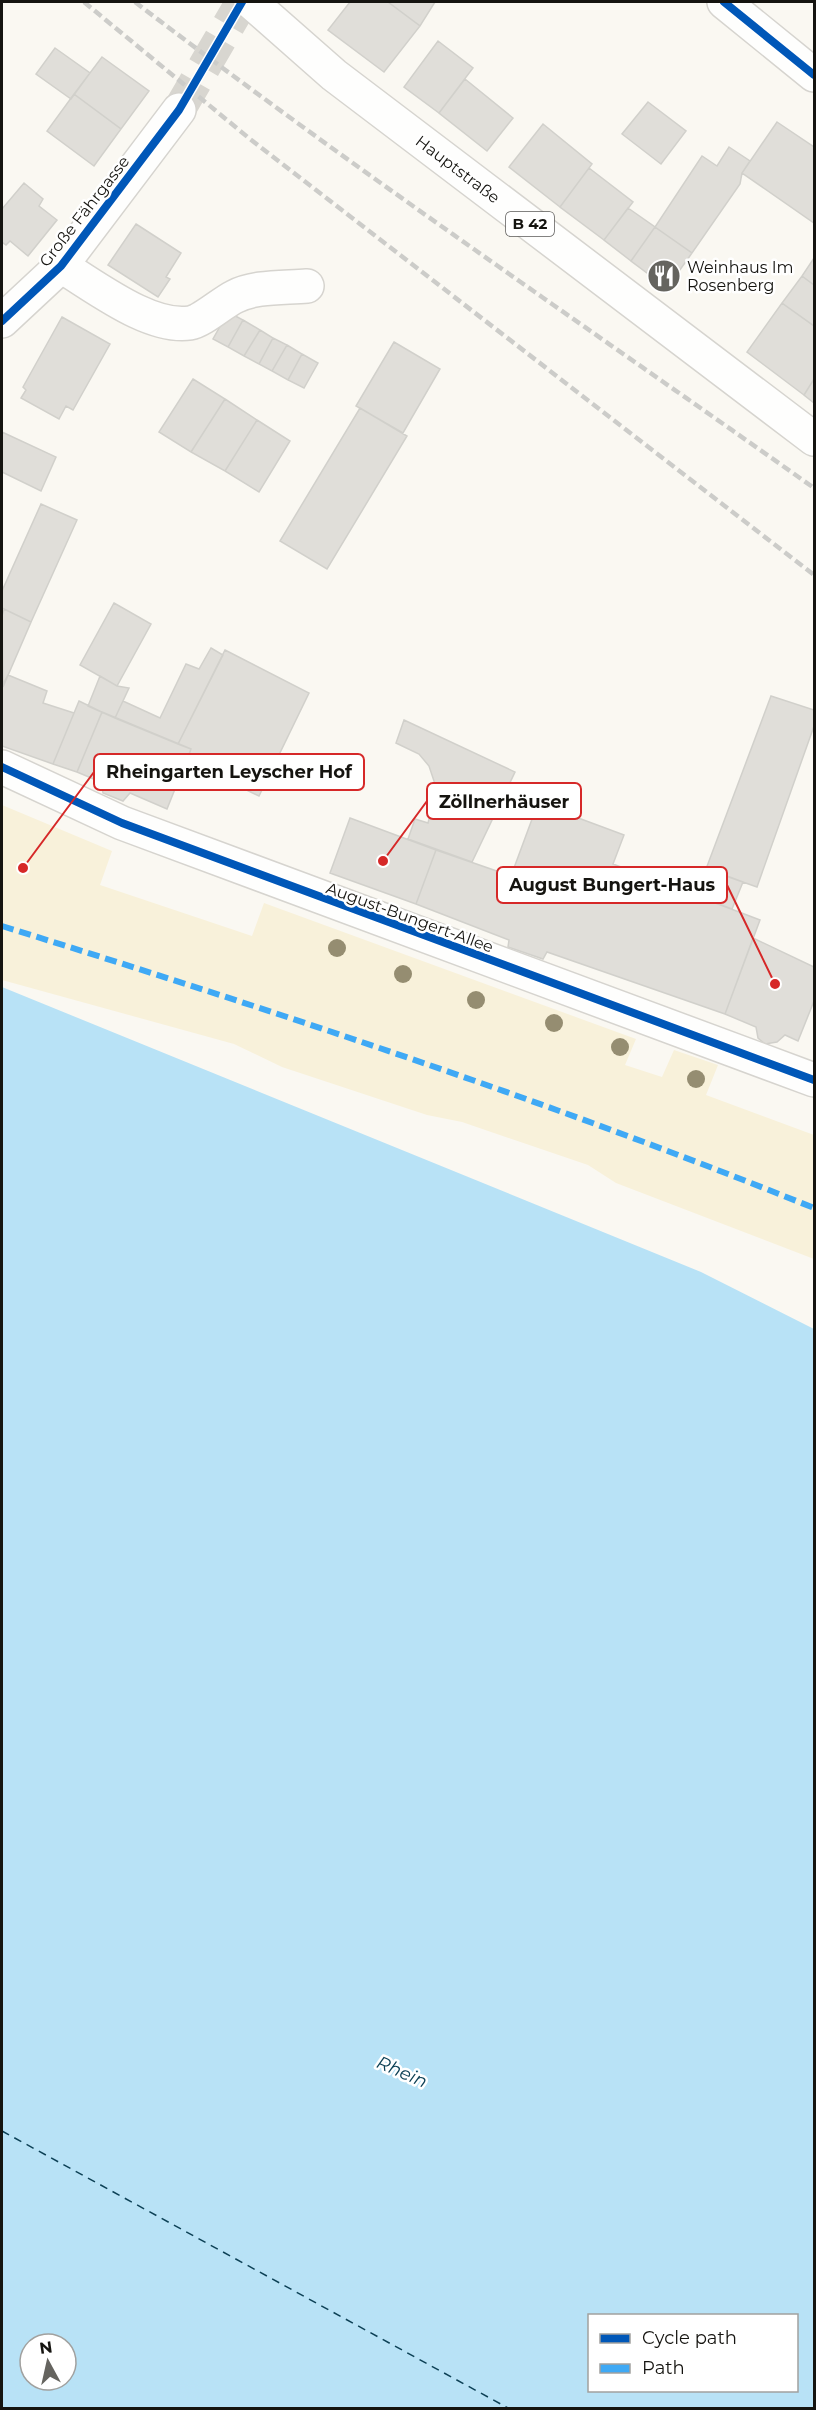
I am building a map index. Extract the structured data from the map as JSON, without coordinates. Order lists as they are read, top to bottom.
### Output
{
  "streets": {
    "street": [
      "Hauptstraße",
      "Große Fährgasse",
      "B 42",
      "August-Bungert-Allee"
    ]
  },
  "water": ["Rhein"],
  "places": {
    "restaurant": ["Weinhaus Im Rosenberg"],
    "other": ["Zöllnerhäuser", "Rheingarten Leyscher Hof", "August Bungert-Haus"]
  },
  "legend": ["Cycle path", "Path"],
  "north": "top"
}
